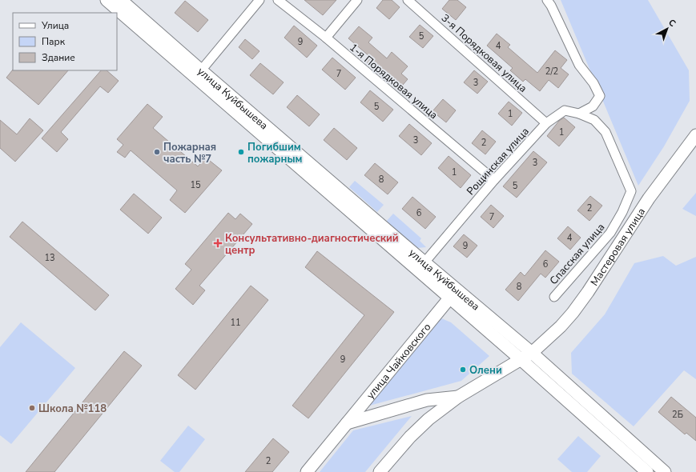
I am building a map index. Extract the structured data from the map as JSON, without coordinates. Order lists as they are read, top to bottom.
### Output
{
  "streets": {
    "main road": ["улица Куйбышева", "Мастеровая улица", "улица Чайковского"],
    "street": [
      "3-я Порядковая улица",
      "1-я Порядковая улица",
      "Рощинская улица",
      "Спасская улица"
    ]
  },
  "crossings": [
    ["3-я Порядковая улица", "Рощинская улица"],
    ["1-я Порядковая улица", "Рощинская улица"],
    ["улица Куйбышева", "Рощинская улица"],
    ["улица Куйбышева", "Мастеровая улица"],
    ["улица Куйбышева", "улица Чайковского"],
    ["Рощинская улица", "Спасская улица"],
    ["Мастеровая улица", "улица Чайковского"]
  ],
  "places": {
    "other": [
      "Пожарная часть №7",
      "Погибшим пожарным",
      "Олени",
      "Школа №118"
    ],
    "health": ["Консультативно-диагностический центр"]
  },
  "house_numbers": [
    "5",
    "9",
    "4",
    "2/2",
    "7",
    "3",
    "5",
    "1",
    "1",
    "3",
    "2",
    "3",
    "1",
    "8",
    "15",
    "5",
    "2",
    "6",
    "7",
    "4",
    "9",
    "13",
    "6",
    "8",
    "11",
    "9",
    "2Б",
    "2"
  ],
  "legend": ["Улица", "Парк", "Здание"],
  "north": "top right"
}
